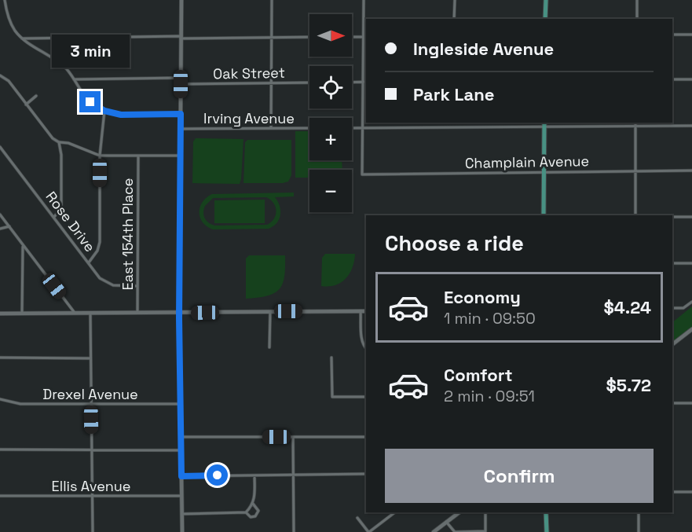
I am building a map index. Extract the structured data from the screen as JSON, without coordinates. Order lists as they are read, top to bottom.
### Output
{
  "streets": {
    "street": [
      "Oak Street",
      "Irving Avenue",
      "Champlain Avenue",
      "Rose Drive",
      "East 154th Place",
      "Drexel Avenue",
      "Ellis Avenue"
    ]
  },
  "crossings": [
    ["Rose Drive", "East 154th Place"]
  ],
  "north": "right",
  "page": {
    "map_buttons": ["+", "−"],
    "banner": ["Ingleside Avenue", "Park Lane"],
    "bubble": "3 min",
    "heading": "Choose a ride",
    "list": [
      {
        "name": "Economy",
        "note": "1 min · 09:50",
        "value": "$4.24"
      },
      {
        "name": "Comfort",
        "note": "2 min · 09:51",
        "value": "$5.72"
      }
    ],
    "buttons": "Confirm"
  }
}
